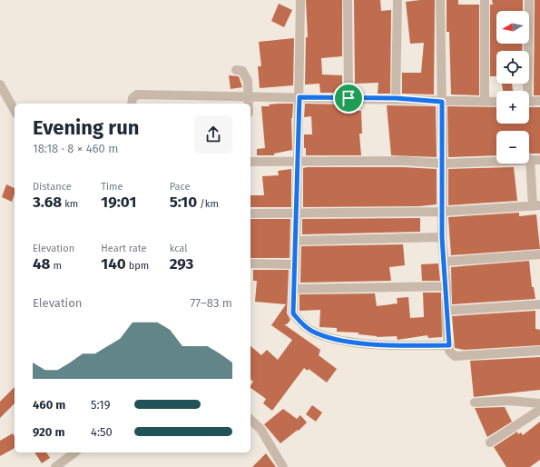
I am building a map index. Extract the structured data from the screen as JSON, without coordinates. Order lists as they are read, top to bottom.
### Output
{
  "north": "left",
  "page": {
    "map_buttons": ["+", "−"],
    "heading": ["Evening run", "18:18 · 8 × 460 m"],
    "stats": [
      ["Distance", "3.68 km"],
      ["Time", "19:01"],
      ["Pace", "5:10 /km"],
      ["Elevation", "48 m"],
      ["Heart rate", "140 bpm"],
      ["kcal", "293"]
    ],
    "chart": ["Elevation", "77–83 m"],
    "list": [
      {
        "name": "460 m",
        "note": "5:19"
      },
      {
        "name": "920 m",
        "note": "4:50"
      }
    ]
  }
}
